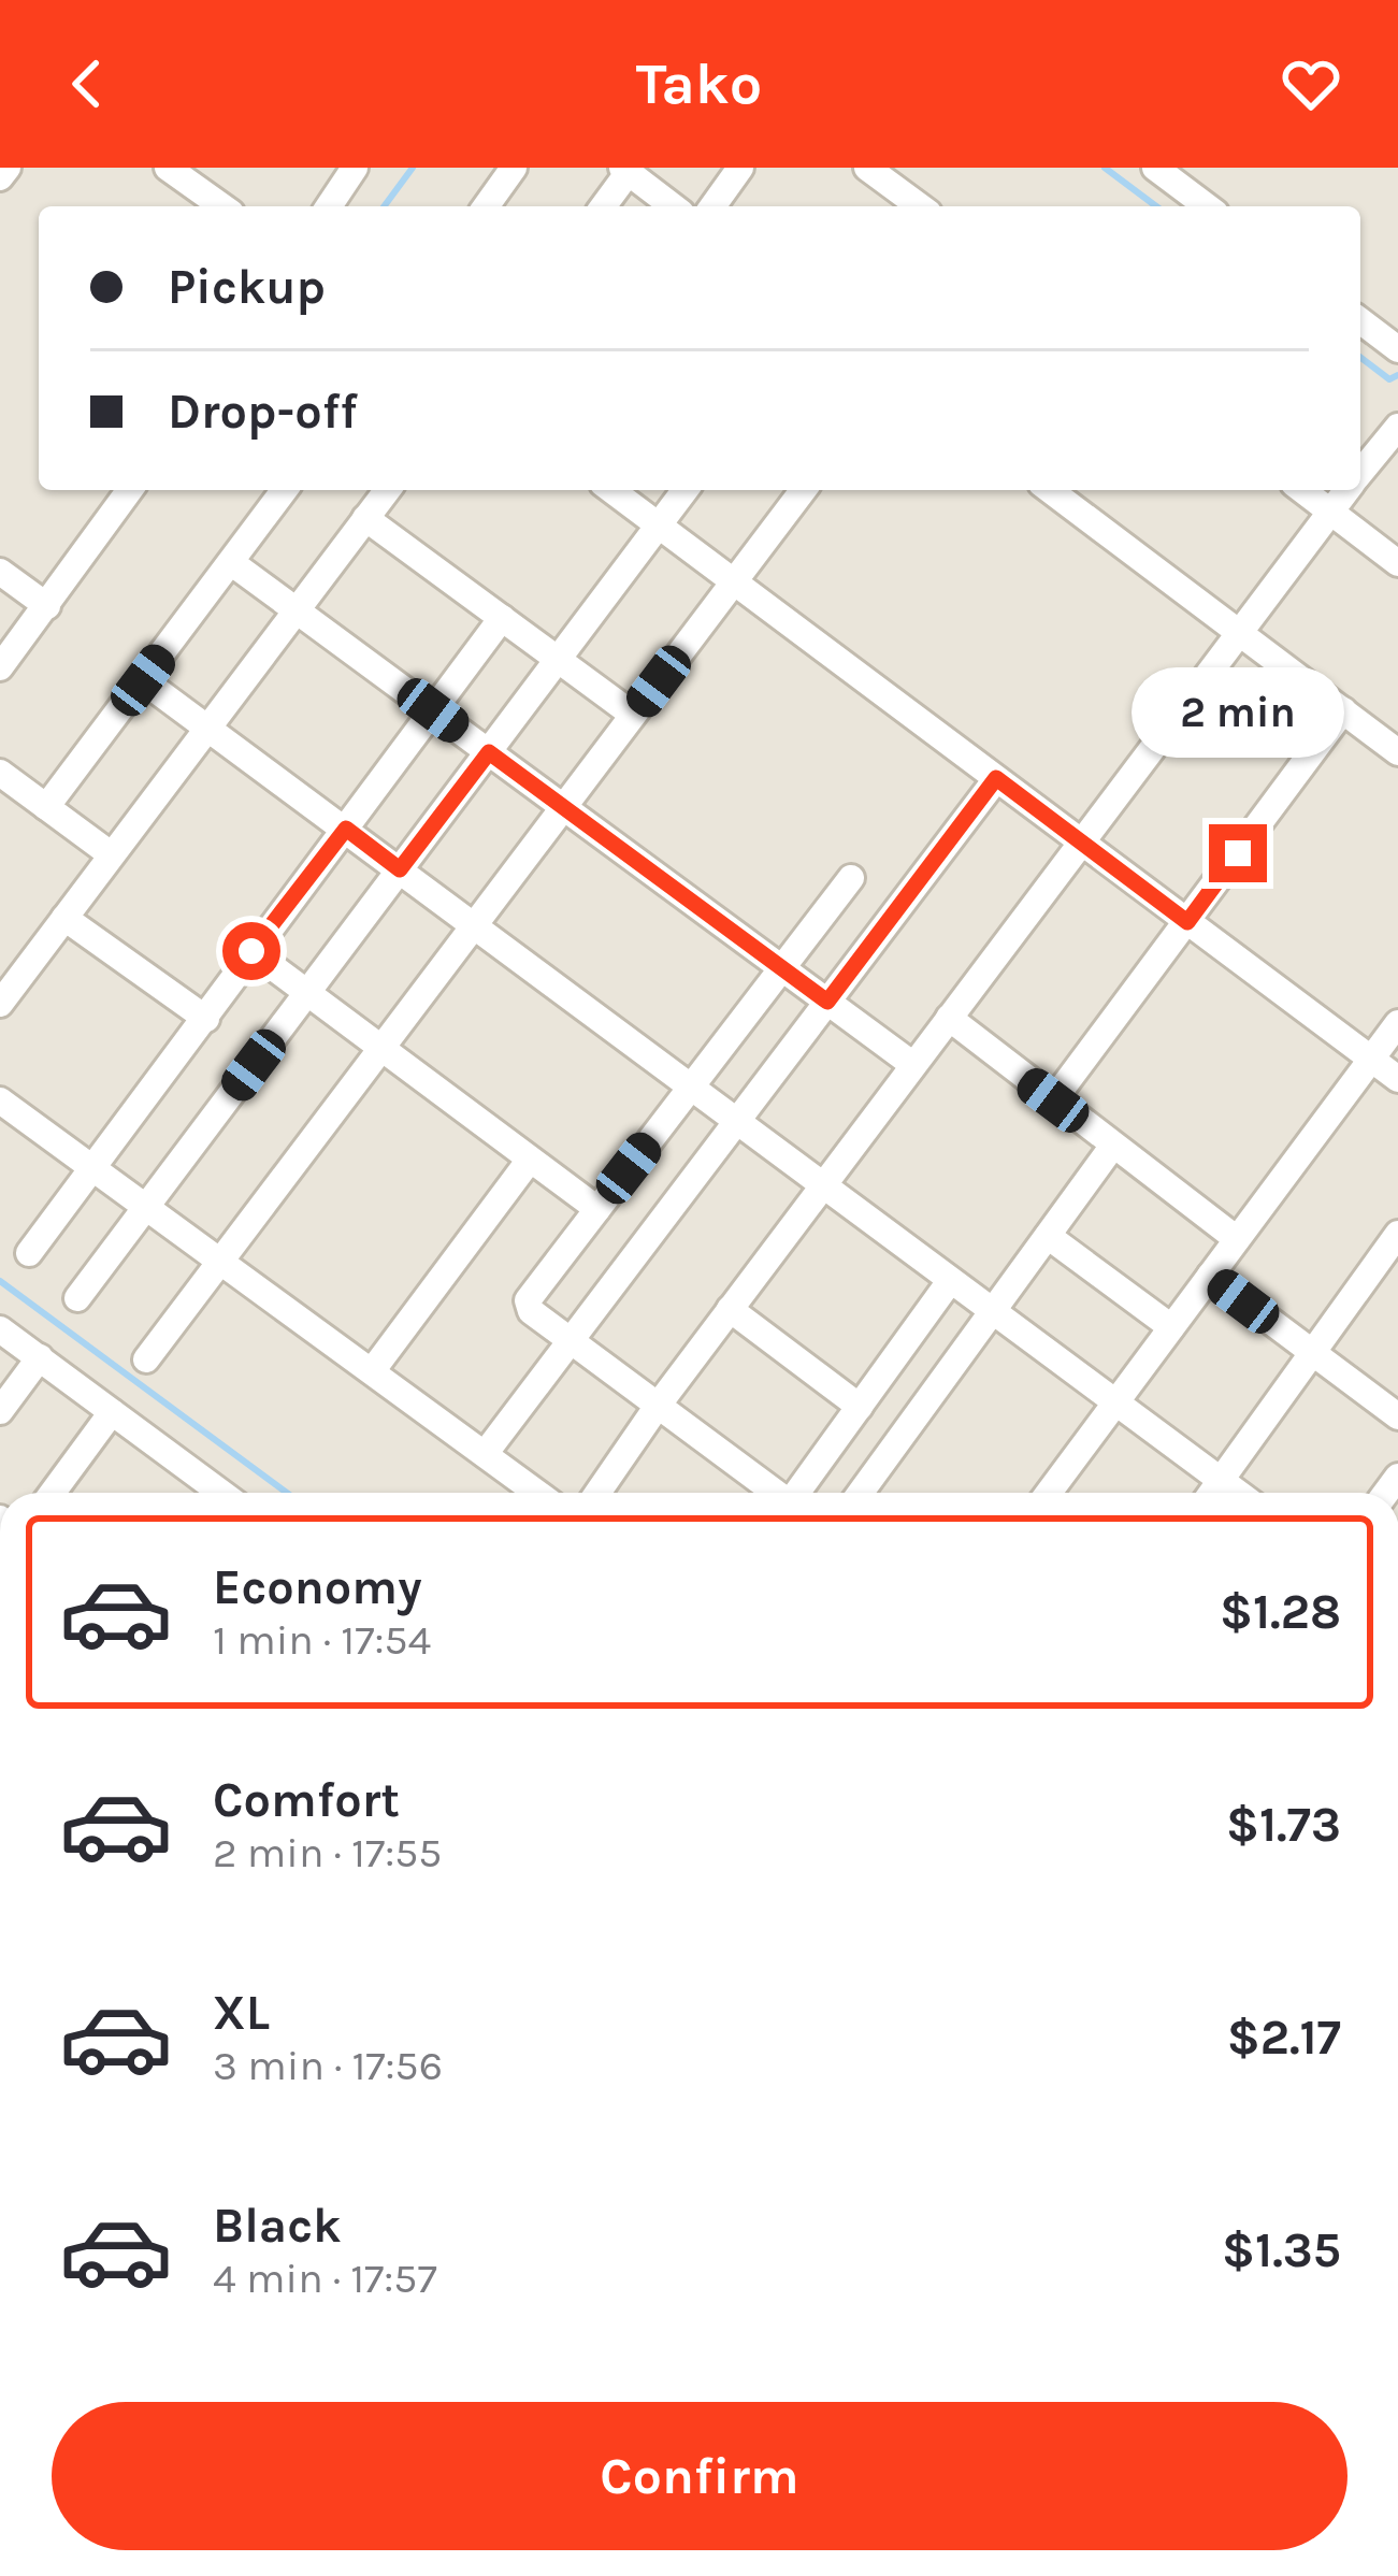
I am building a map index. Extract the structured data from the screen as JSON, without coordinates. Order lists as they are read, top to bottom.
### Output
{
  "page": {
    "header": "Tako",
    "banner": ["Pickup", "Drop-off"],
    "bubble": "2 min",
    "list": [
      {
        "name": "Economy",
        "note": "1 min · 17:54",
        "value": "$1.28"
      },
      {
        "name": "Comfort",
        "note": "2 min · 17:55",
        "value": "$1.73"
      },
      {
        "name": "XL",
        "note": "3 min · 17:56",
        "value": "$2.17"
      },
      {
        "name": "Black",
        "note": "4 min · 17:57",
        "value": "$1.35"
      }
    ],
    "buttons": "Confirm"
  }
}
